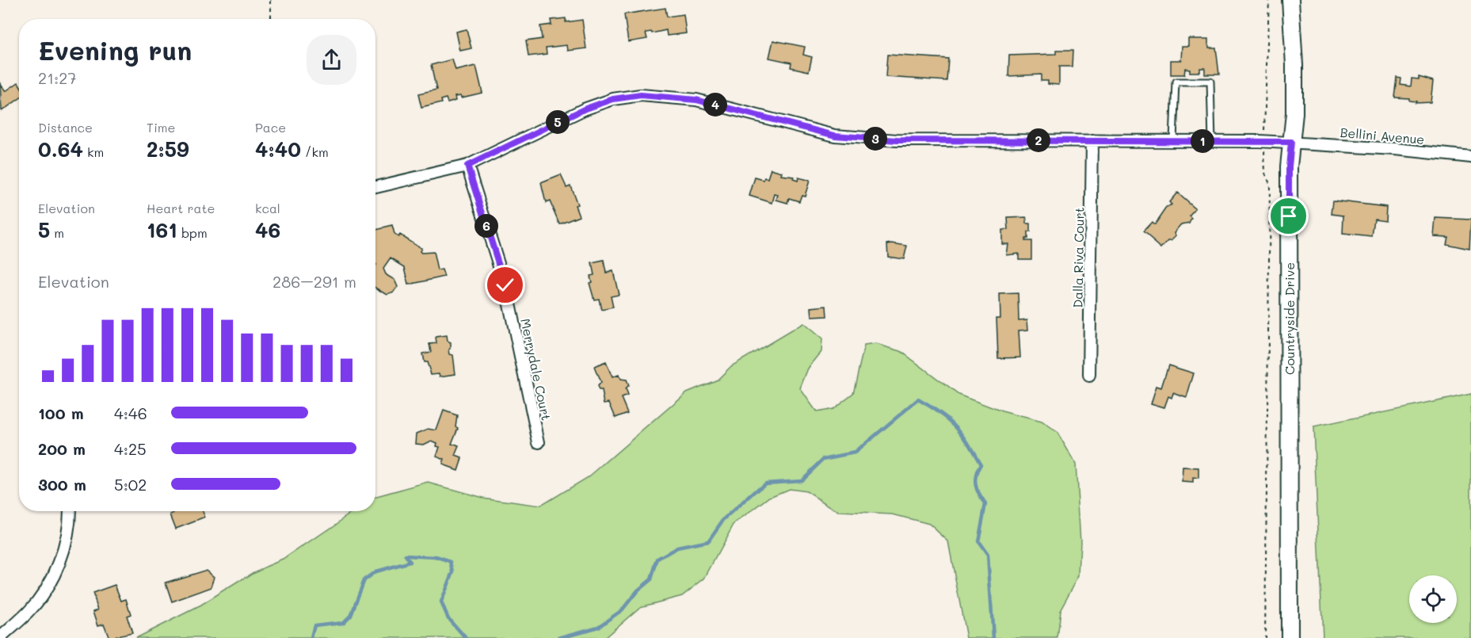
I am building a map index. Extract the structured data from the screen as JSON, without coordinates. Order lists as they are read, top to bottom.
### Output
{
  "streets": {
    "main road": ["Countryside Drive"],
    "street": ["Bellini Avenue", "Dalla Riva Court", "Merrydale Court"]
  },
  "crossings": [
    ["Bellini Avenue", "Dalla Riva Court"],
    ["Bellini Avenue", "Countryside Drive"],
    ["Bellini Avenue", "Merrydale Court"]
  ],
  "page": {
    "heading": ["Evening run", "21:27"],
    "pins": [
      "4",
      "5",
      "3",
      "2",
      "1",
      "6"
    ],
    "stats": [
      ["Distance", "0.64 km"],
      ["Time", "2:59"],
      ["Pace", "4:40 /km"],
      ["Elevation", "5 m"],
      ["Heart rate", "161 bpm"],
      ["kcal", "46"]
    ],
    "chart": ["Elevation", "286–291 m"],
    "list": [
      {
        "name": "100 m",
        "note": "4:46"
      },
      {
        "name": "200 m",
        "note": "4:25"
      },
      {
        "name": "300 m",
        "note": "5:02"
      }
    ]
  }
}
